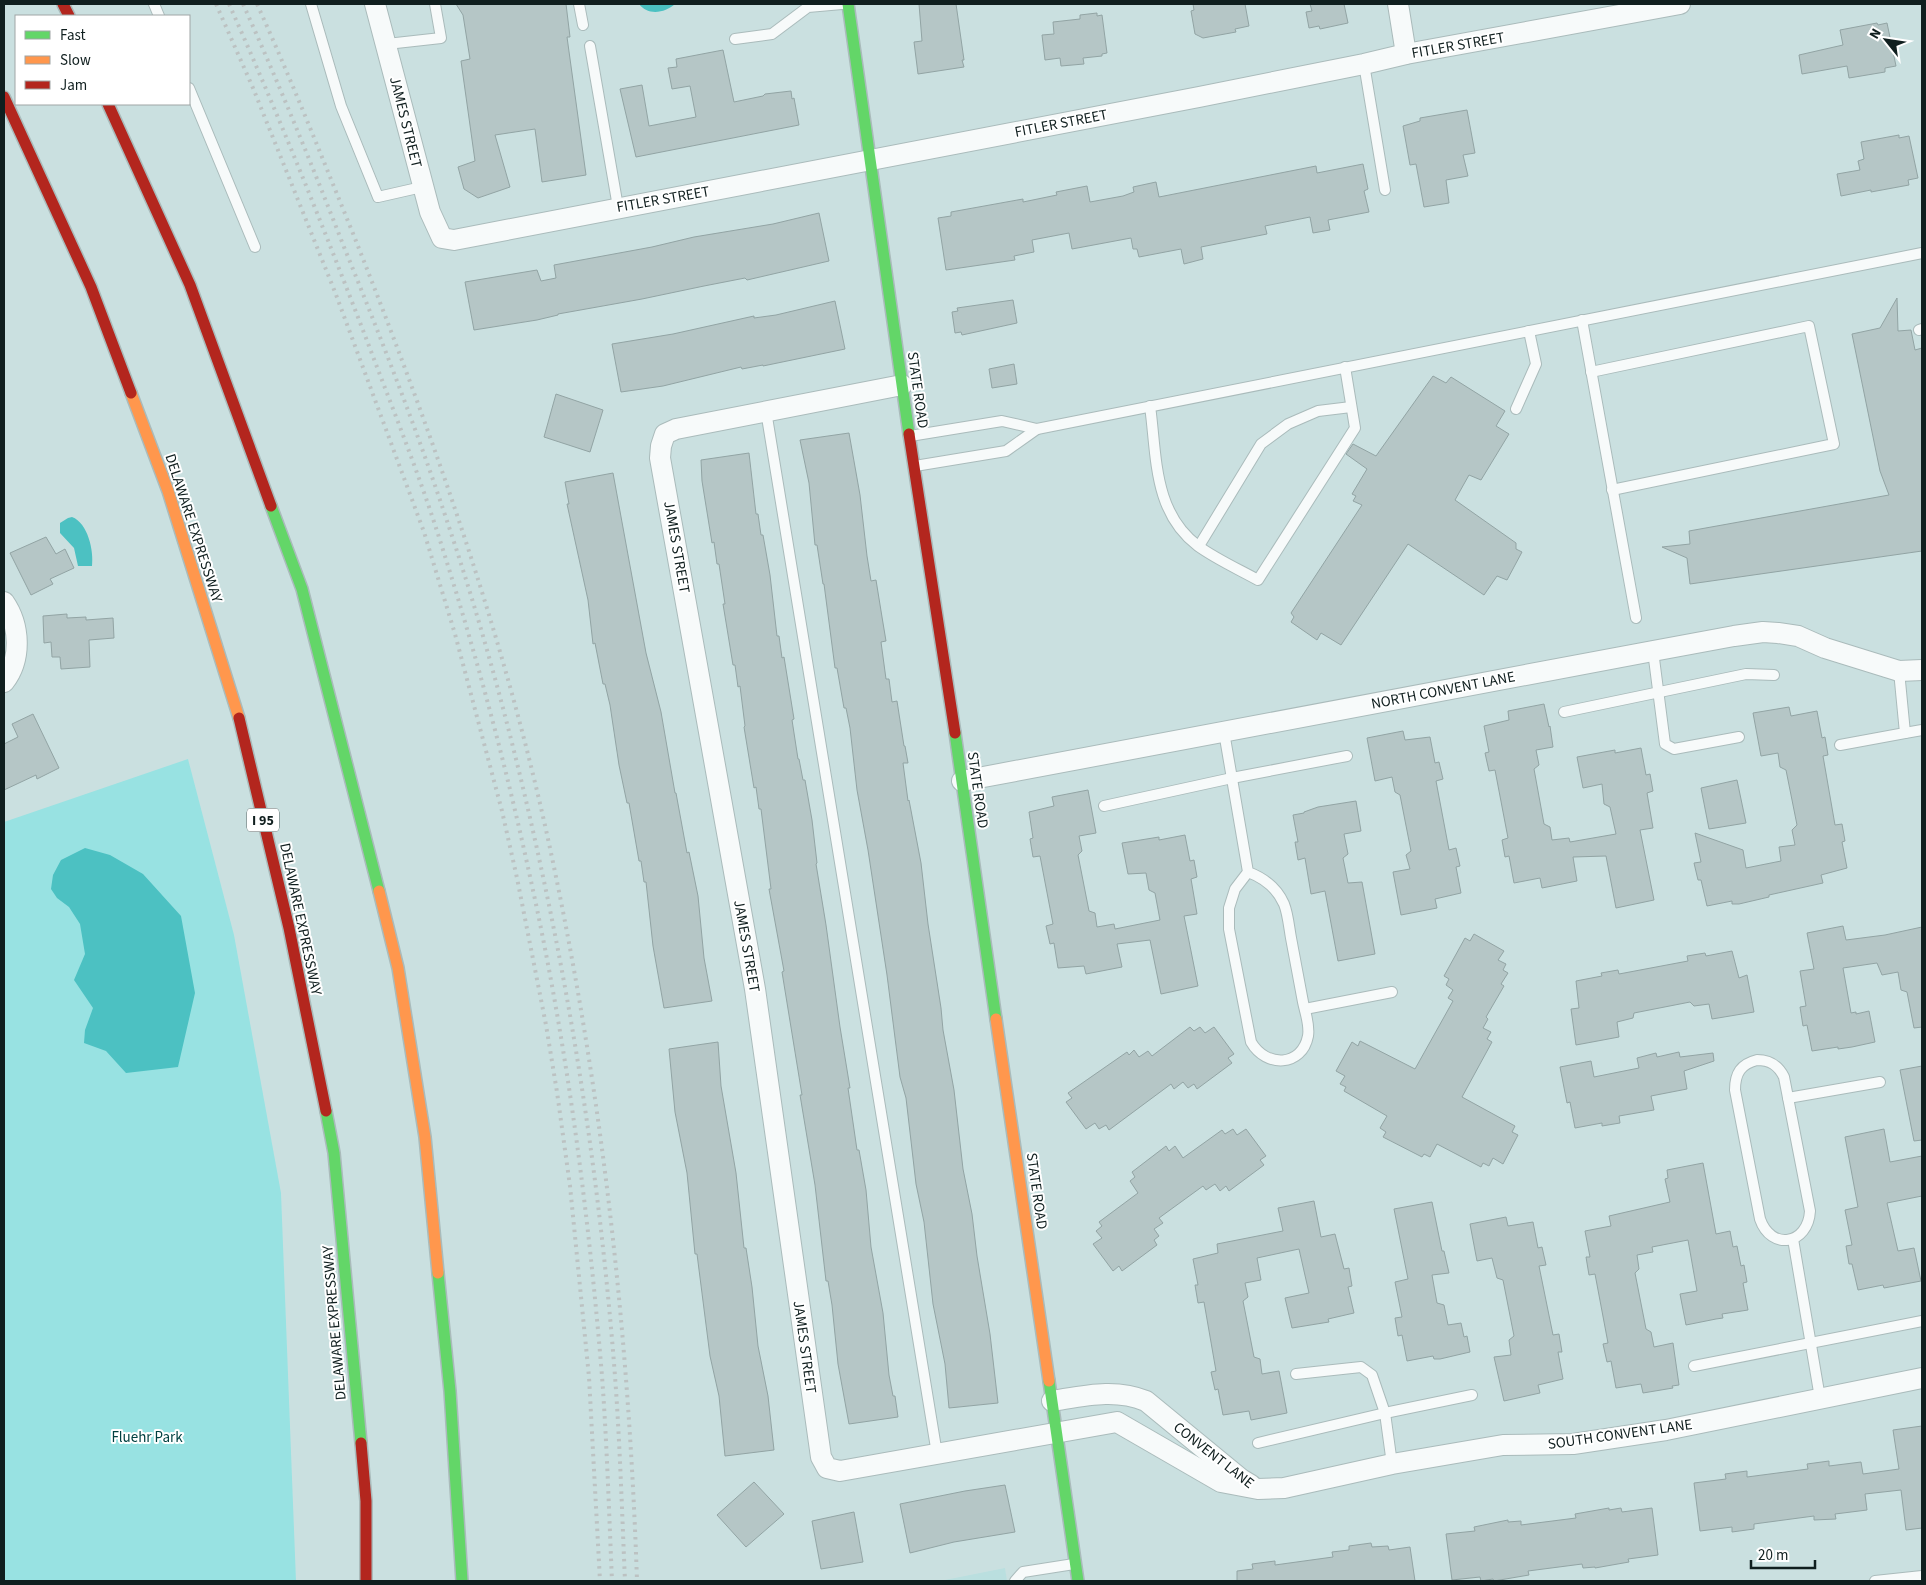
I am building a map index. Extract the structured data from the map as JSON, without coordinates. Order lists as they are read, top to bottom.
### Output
{
  "streets": {
    "main road": ["STATE ROAD", "DELAWARE EXPRESSWAY", "I 95"],
    "street": [
      "FITLER STREET",
      "JAMES STREET",
      "NORTH CONVENT LANE",
      "SOUTH CONVENT LANE",
      "CONVENT LANE"
    ]
  },
  "crossings": [
    ["FITLER STREET", "JAMES STREET"],
    ["FITLER STREET", "STATE ROAD"],
    ["JAMES STREET", "STATE ROAD"],
    ["JAMES STREET", "CONVENT LANE"],
    ["STATE ROAD", "NORTH CONVENT LANE"],
    ["STATE ROAD", "CONVENT LANE"],
    ["SOUTH CONVENT LANE", "CONVENT LANE"]
  ],
  "parks": ["Fluehr Park"],
  "legend": ["Fast", "Slow", "Jam"],
  "scale_bar": "20 m",
  "north": "top left"
}
